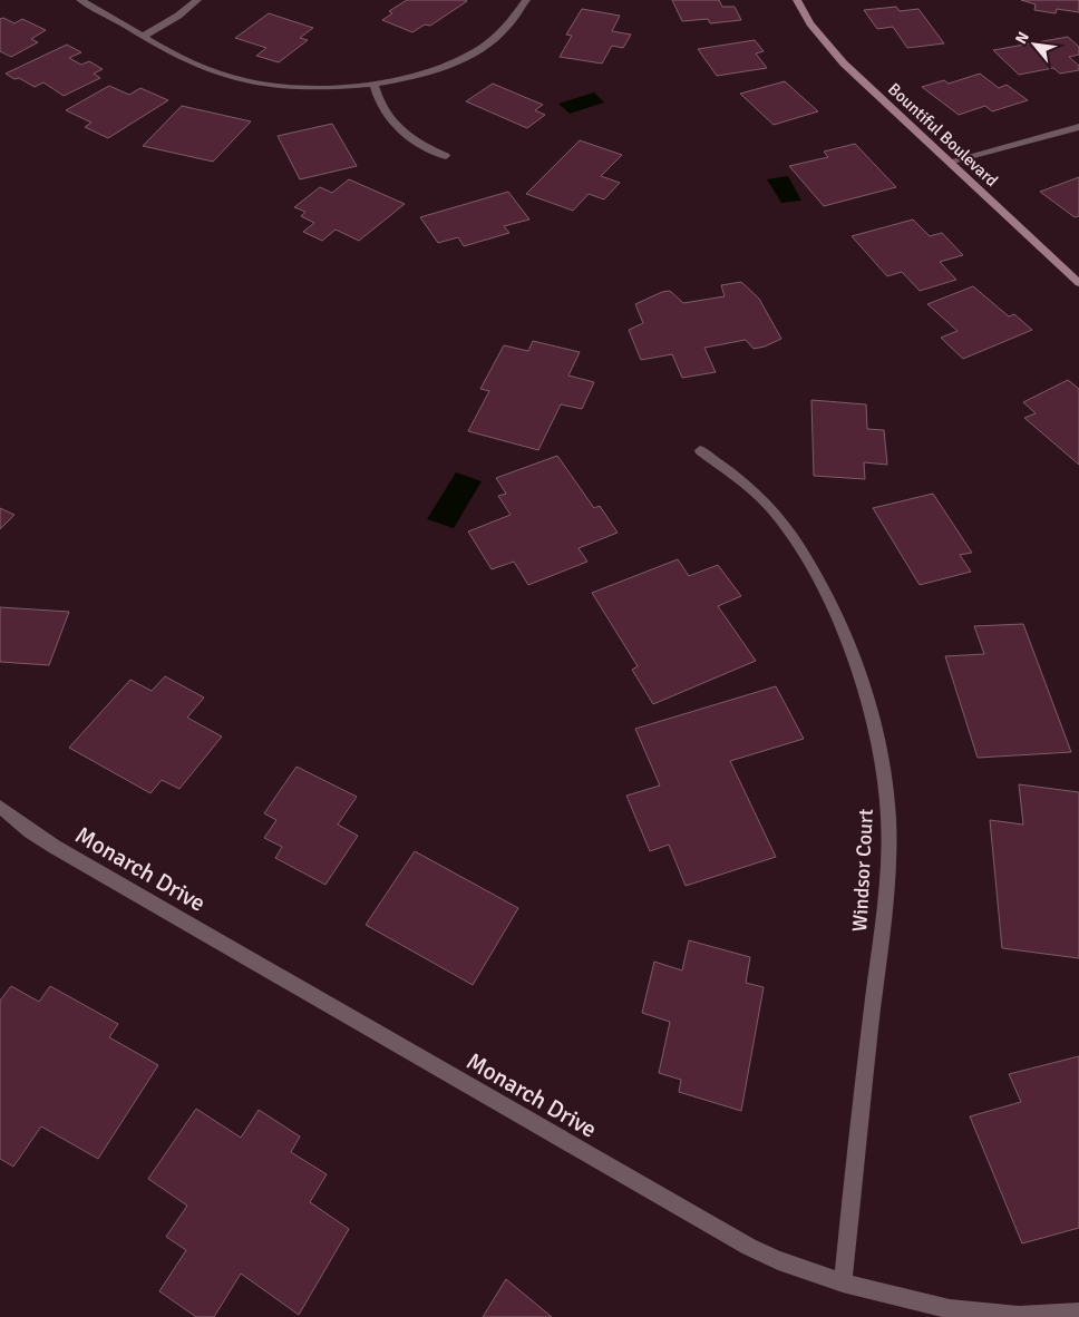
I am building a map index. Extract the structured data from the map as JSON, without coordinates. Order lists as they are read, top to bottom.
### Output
{
  "streets": {
    "main road": ["Bountiful Boulevard"],
    "street": ["Monarch Drive", "Windsor Court"]
  },
  "crossings": [
    ["Monarch Drive", "Windsor Court"]
  ],
  "north": "top left"
}
